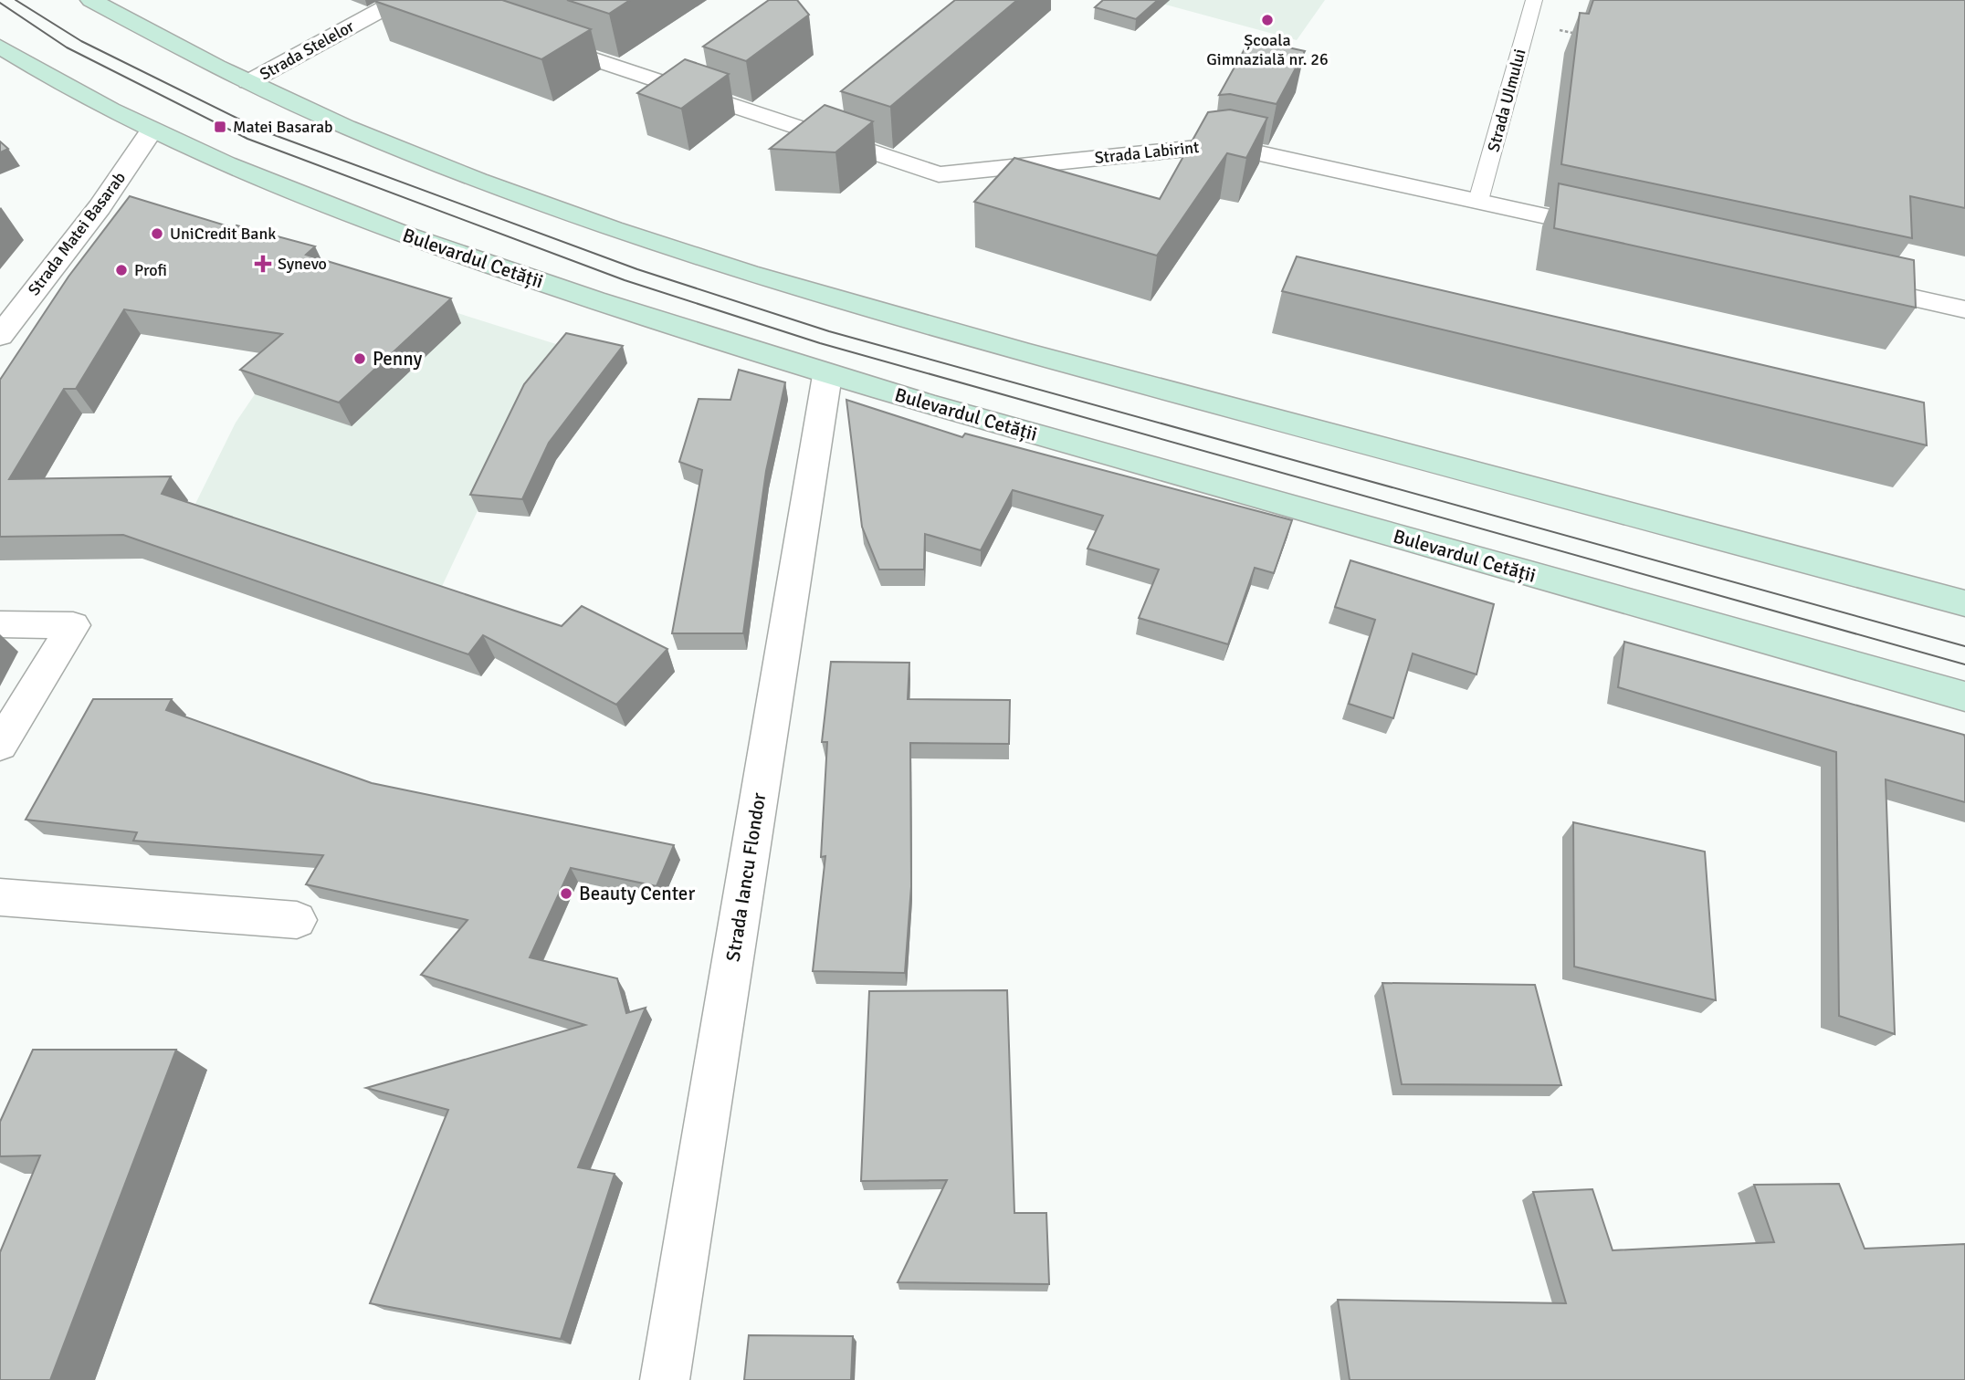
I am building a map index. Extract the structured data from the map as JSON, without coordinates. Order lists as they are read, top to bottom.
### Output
{
  "streets": {
    "main road": ["Bulevardul Cetății"],
    "street": [
      "Strada Stelelor",
      "Strada Labirint",
      "Strada Matei Basarab",
      "Strada Iancu Flondor"
    ],
    "lane": ["Strada Ulmului"]
  },
  "crossings": [
    ["Strada Ulmului", "Strada Labirint"],
    ["Strada Matei Basarab", "Bulevardul Cetății"],
    ["Bulevardul Cetății", "Strada Iancu Flondor"]
  ],
  "places": {
    "other": [
      "Școala Gimnazială nr. 26",
      "UniCredit Bank",
      "Profi",
      "Penny",
      "Beauty Center"
    ],
    "transit": ["Matei Basarab"],
    "health": ["Synevo"]
  }
}
